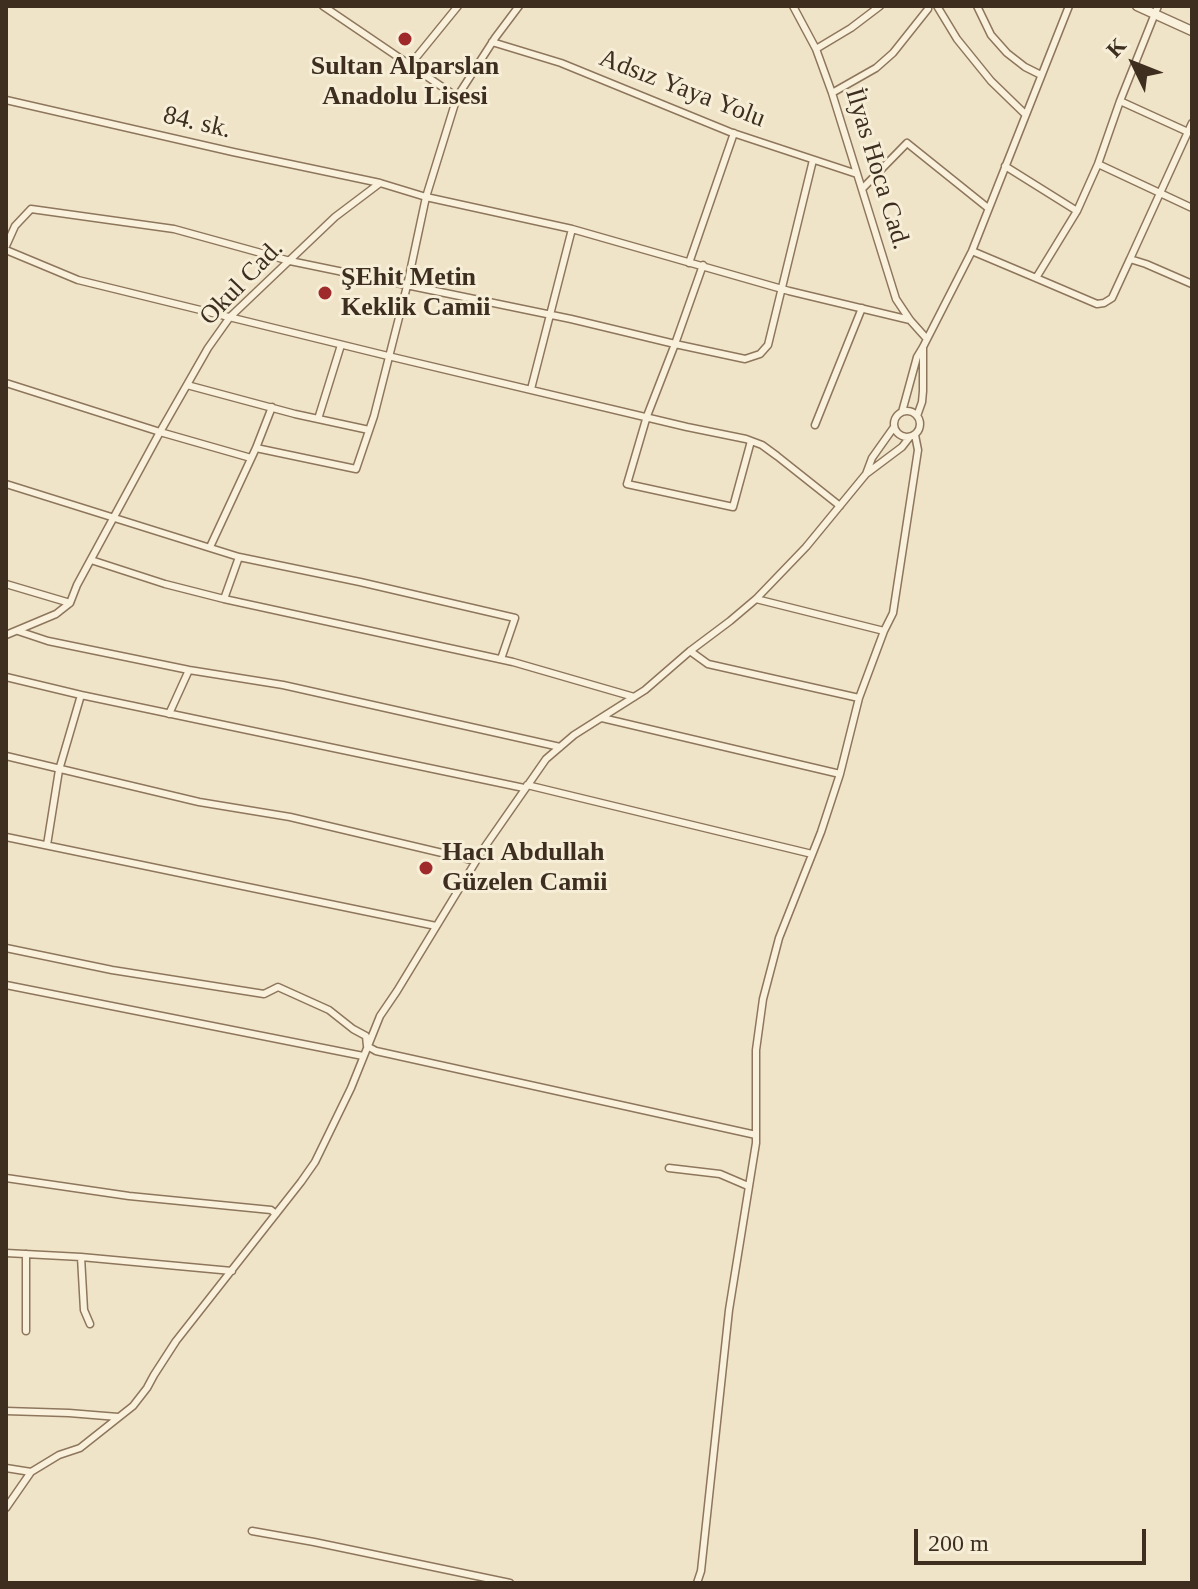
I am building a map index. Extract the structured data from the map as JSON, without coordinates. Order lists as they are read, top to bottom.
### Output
{
  "streets": {
    "street": [
      "Adsız Yaya Yolu",
      "84. sk.",
      "İlyas Hoca Cad.",
      "Okul Cad."
    ]
  },
  "crossings": [
    ["Adsız Yaya Yolu", "İlyas Hoca Cad."],
    ["84. sk.", "Okul Cad."]
  ],
  "places": ["Sultan Alparslan Anadolu Lisesi", "ŞEhit Metin Keklik Camii", "Hacı Abdullah Güzelen Camii"],
  "scale_bar": "200 m",
  "north": "top left"
}
